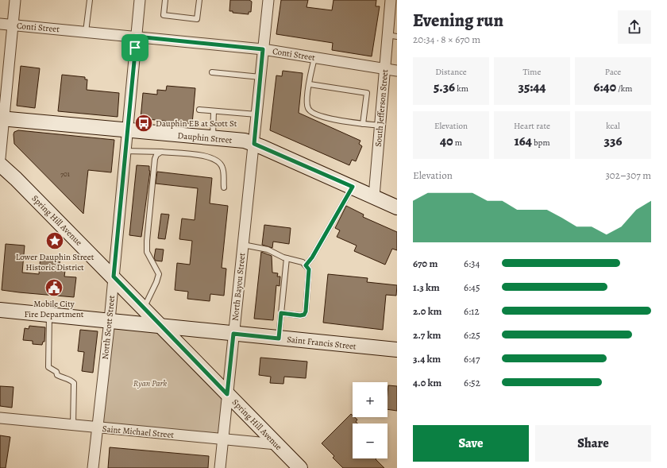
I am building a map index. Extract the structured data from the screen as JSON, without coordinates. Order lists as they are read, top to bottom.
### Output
{
  "streets": {
    "street": [
      "Conti Street",
      "South Jefferson Street",
      "Dauphin Street",
      "Spring Hill Avenue",
      "North Bayou Street",
      "North Scott Street",
      "Saint Francis Street",
      "Saint Michael Street"
    ]
  },
  "crossings": [
    ["Conti Street", "South Jefferson Street"],
    ["Conti Street", "North Bayou Street"],
    ["Conti Street", "North Scott Street"],
    ["South Jefferson Street", "Dauphin Street"],
    ["Dauphin Street", "North Bayou Street"],
    ["Dauphin Street", "North Scott Street"],
    ["Spring Hill Avenue", "North Bayou Street"],
    ["Spring Hill Avenue", "North Scott Street"],
    ["Spring Hill Avenue", "Saint Francis Street"],
    ["Spring Hill Avenue", "Saint Michael Street"],
    ["North Bayou Street", "Saint Francis Street"],
    ["North Bayou Street", "Saint Michael Street"],
    ["North Scott Street", "Saint Francis Street"],
    ["North Scott Street", "Saint Michael Street"]
  ],
  "parks": ["Ryan Park"],
  "places": {
    "bus stop": ["Dauphin EB at Scott St"],
    "place": ["Lower Dauphin Street Historic District"],
    "public building": ["Mobile City Fire Department"]
  },
  "house_numbers": ["701"],
  "page": {
    "heading": ["Evening run", "20:34 · 8 × 670 m"],
    "stats": [
      ["Distance", "5.36 km"],
      ["Time", "35:44"],
      ["Pace", "6:40 /km"],
      ["Elevation", "40 m"],
      ["Heart rate", "164 bpm"],
      ["kcal", "336"]
    ],
    "chart": ["Elevation", "302–307 m"],
    "list": [
      {
        "name": "670 m",
        "note": "6:34"
      },
      {
        "name": "1.3 km",
        "note": "6:45"
      },
      {
        "name": "2.0 km",
        "note": "6:12"
      },
      {
        "name": "2.7 km",
        "note": "6:25"
      },
      {
        "name": "3.4 km",
        "note": "6:47"
      },
      {
        "name": "4.0 km",
        "note": "6:52"
      }
    ],
    "map_buttons": ["+", "−"],
    "buttons": ["Save", "Share"]
  }
}
